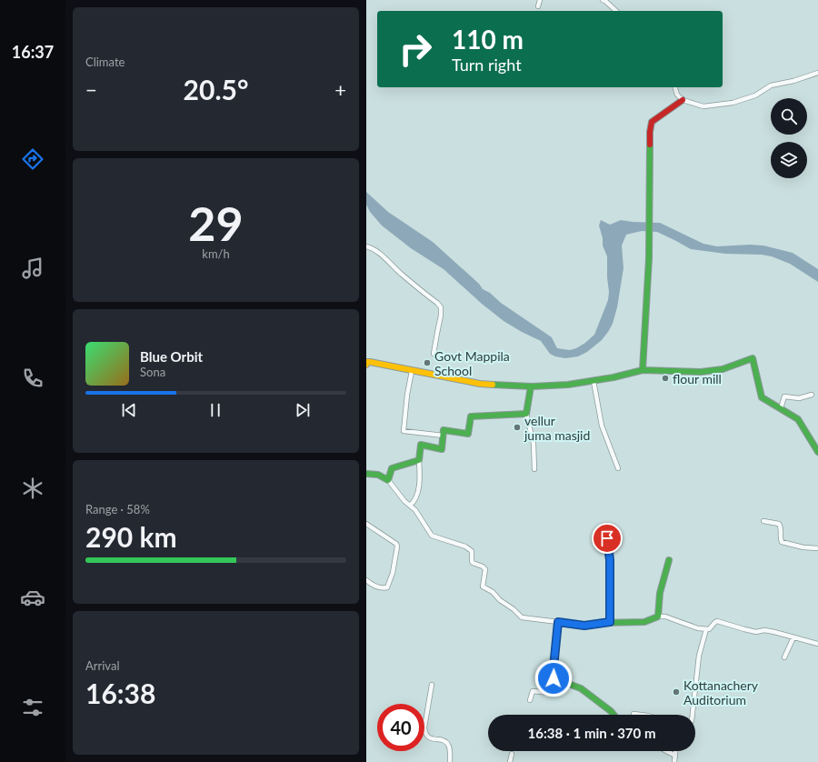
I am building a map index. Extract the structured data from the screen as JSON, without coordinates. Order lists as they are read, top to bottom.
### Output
{
  "places": [
    "Govt Mappila School",
    "flour mill",
    "vellur juma masjid",
    "Kottanachery Auditorium"
  ],
  "page": {
    "tabs": "16:37",
    "tile": [
      "Climate",
      ["29", "km/h"],
      ["Range · 58%", "290 km"],
      ["Arrival", "16:38"]
    ],
    "turn": ["110 m", "Turn right"],
    "heat": ["−", "20.5°", "+"],
    "song": ["Blue Orbit", "Sona"],
    "limit": "40",
    "trip": "16:38 · 1 min · 370 m"
  }
}
